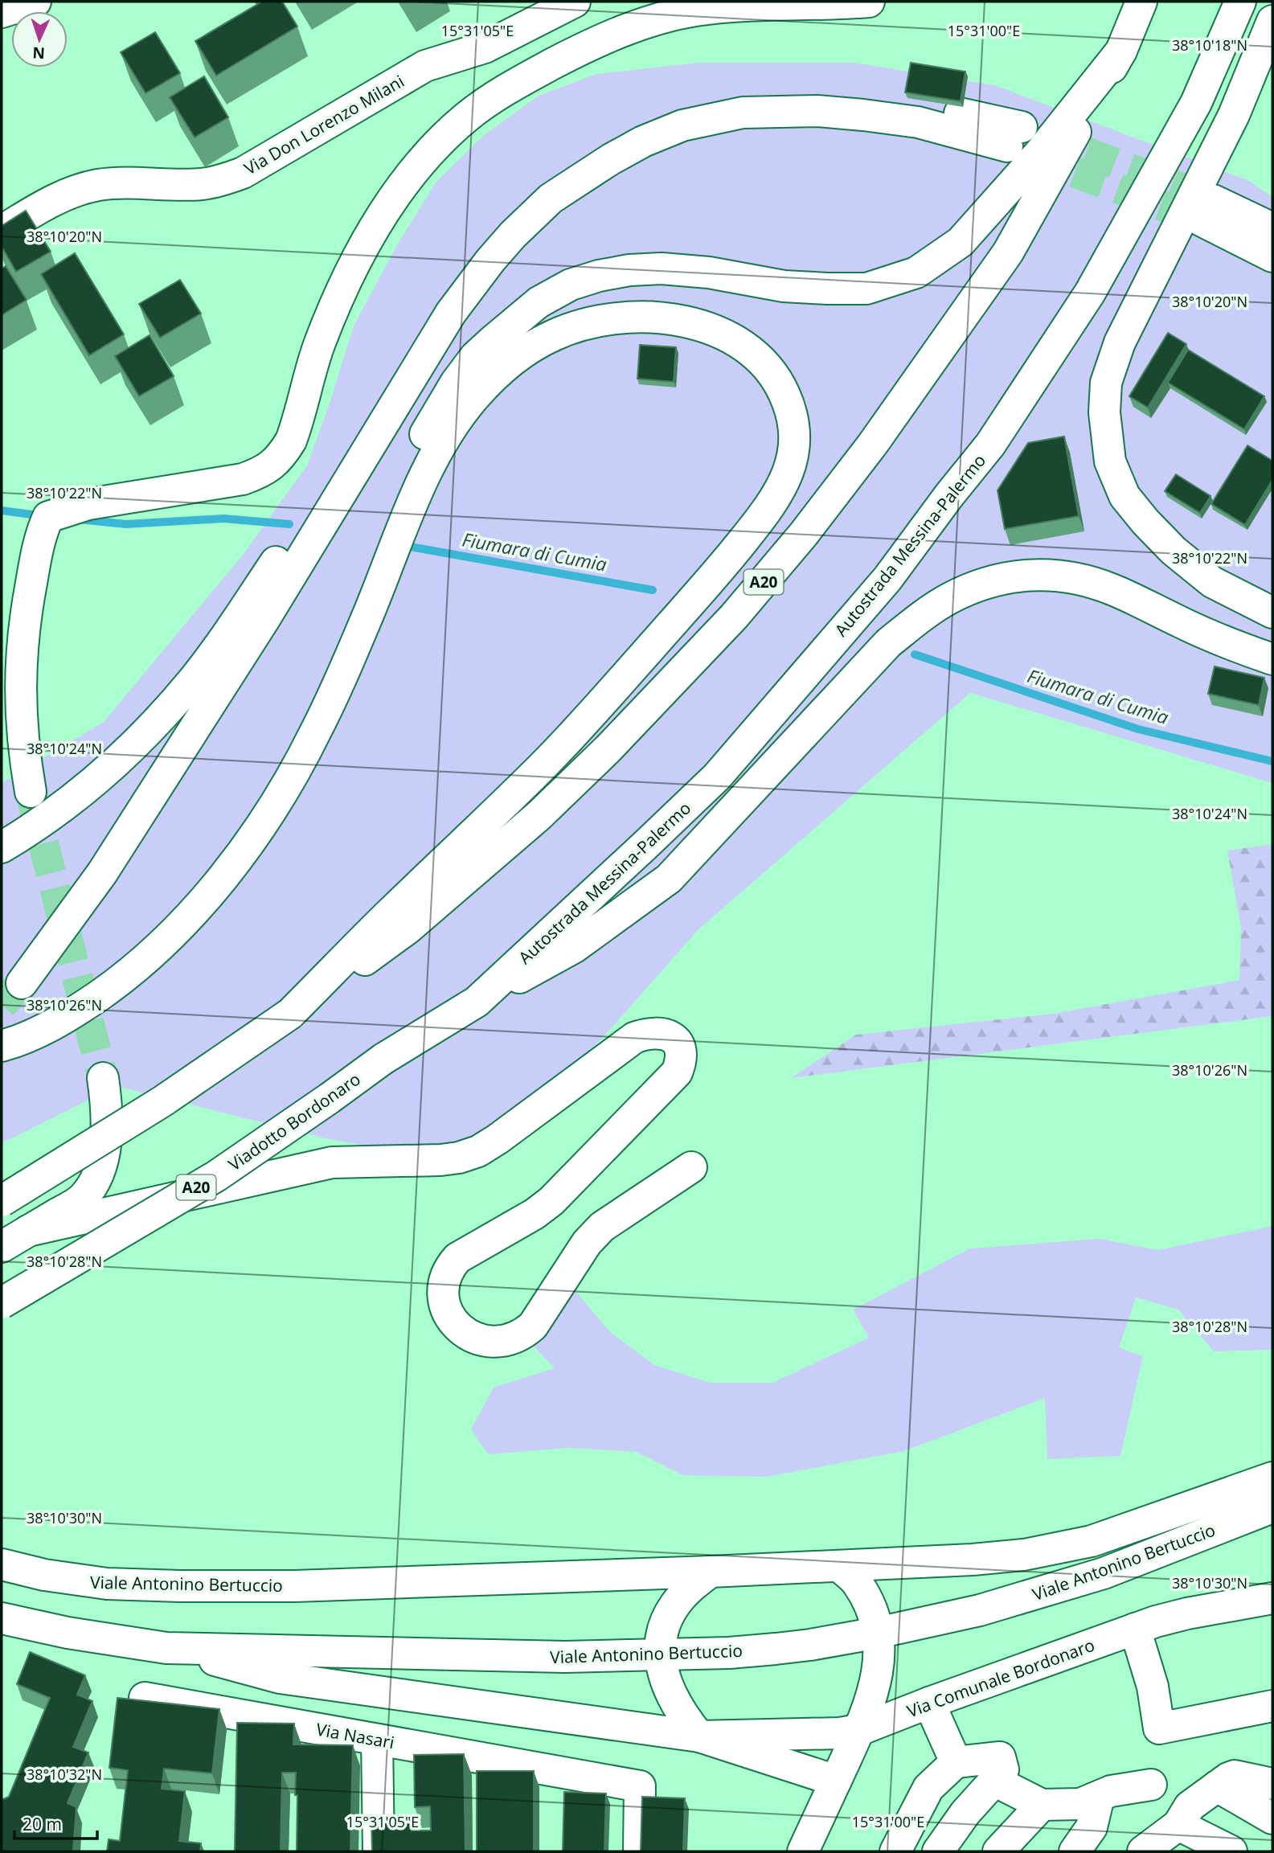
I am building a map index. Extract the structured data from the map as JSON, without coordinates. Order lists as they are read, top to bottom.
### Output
{
  "streets": {
    "main road": [
      "Via Don Lorenzo Milani",
      "Autostrada Messina-Palermo",
      "A20",
      "Viadotto Bordonaro",
      "Viale Antonino Bertuccio",
      "Via Comunale Bordonaro",
      "Via Nasari"
    ]
  },
  "crossings": [
    ["Autostrada Messina-Palermo", "Viadotto Bordonaro"]
  ],
  "water": ["Fiumara di Cumia"],
  "scale_bar": "20 m",
  "north": "bottom",
  "coordinates": [
    "15°31'05\"E",
    "15°31'00\"E",
    "38°10'18\"N",
    "38°10'20\"N",
    "38°10'22\"N",
    "38°10'24\"N",
    "38°10'26\"N",
    "38°10'28\"N",
    "38°10'30\"N",
    "38°10'32\"N"
  ]
}
